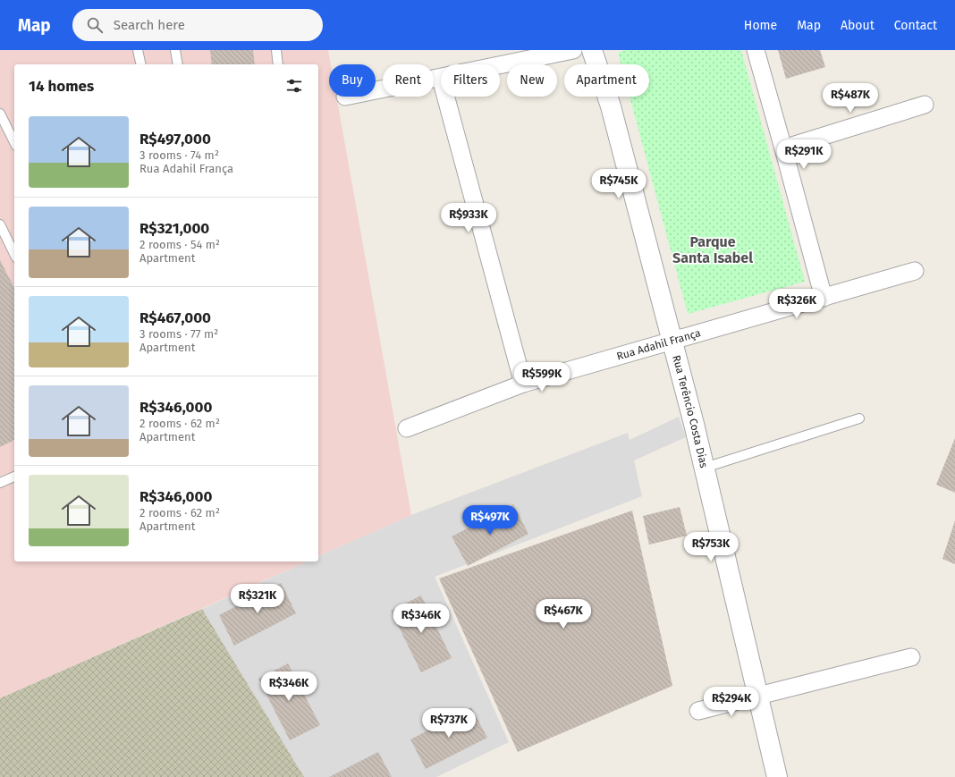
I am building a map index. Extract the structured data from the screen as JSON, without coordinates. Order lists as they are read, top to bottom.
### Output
{
  "streets": {
    "street": ["Rua Adahil França", "Rua Terêncio Costa Dias"]
  },
  "crossings": [
    ["Rua Adahil França", "Rua Terêncio Costa Dias"]
  ],
  "districts": ["Parque Santa Isabel"],
  "page": {
    "header": "Map",
    "search": "Search here",
    "nav": [
      "Home",
      "Map",
      "About",
      "Contact"
    ],
    "chip": [
      "Buy",
      "Rent",
      "Filters",
      "New",
      "Apartment"
    ],
    "heading": "14 homes",
    "price": [
      "R$487K",
      "R$291K",
      "R$745K",
      "R$933K",
      "R$326K",
      "R$599K",
      "R$497K",
      "R$753K",
      "R$321K",
      "R$467K",
      "R$346K",
      "R$346K",
      "R$294K",
      "R$737K"
    ],
    "list": [
      {
        "name": "R$497,000",
        "note": "3 rooms · 74 m² · Rua Adahil França"
      },
      {
        "name": "R$321,000",
        "note": "2 rooms · 54 m² · Apartment"
      },
      {
        "name": "R$467,000",
        "note": "3 rooms · 77 m² · Apartment"
      },
      {
        "name": "R$346,000",
        "note": "2 rooms · 62 m² · Apartment"
      },
      {
        "name": "R$346,000",
        "note": "2 rooms · 62 m² · Apartment"
      }
    ]
  }
}
